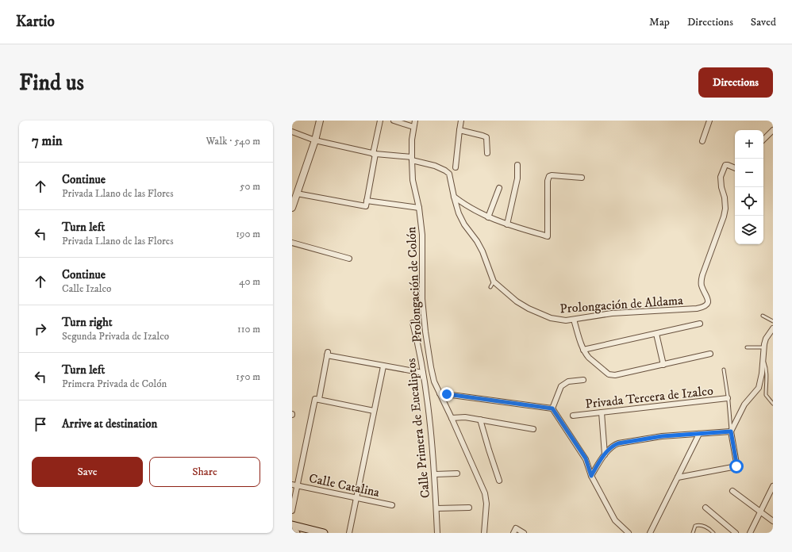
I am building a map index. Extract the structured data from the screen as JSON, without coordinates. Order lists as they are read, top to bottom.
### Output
{
  "streets": {
    "street": [
      "Prolongación de Colón",
      "Prolongación de Aldama",
      "Privada Tercera de Izalco",
      "Calle Primera de Eucaliptos",
      "Calle Catalina"
    ]
  },
  "page": {
    "header": "Kartio",
    "nav": ["Map", "Directions", "Saved"],
    "buttons": [
      "Directions",
      ["Save", "Share"]
    ],
    "title": "Find us",
    "heading": ["7 min", "Walk · 540 m"],
    "map_buttons": ["+", "−"],
    "list": [
      ["Continue", "Privada Llano de las Flores", "50 m"],
      ["Turn left", "Privada Llano de las Flores", "190 m"],
      ["Continue", "Calle Izalco", "40 m"],
      ["Turn right", "Segunda Privada de Izalco", "110 m"],
      ["Turn left", "Primera Privada de Colón", "150 m"],
      "Arrive at destination"
    ]
  }
}
